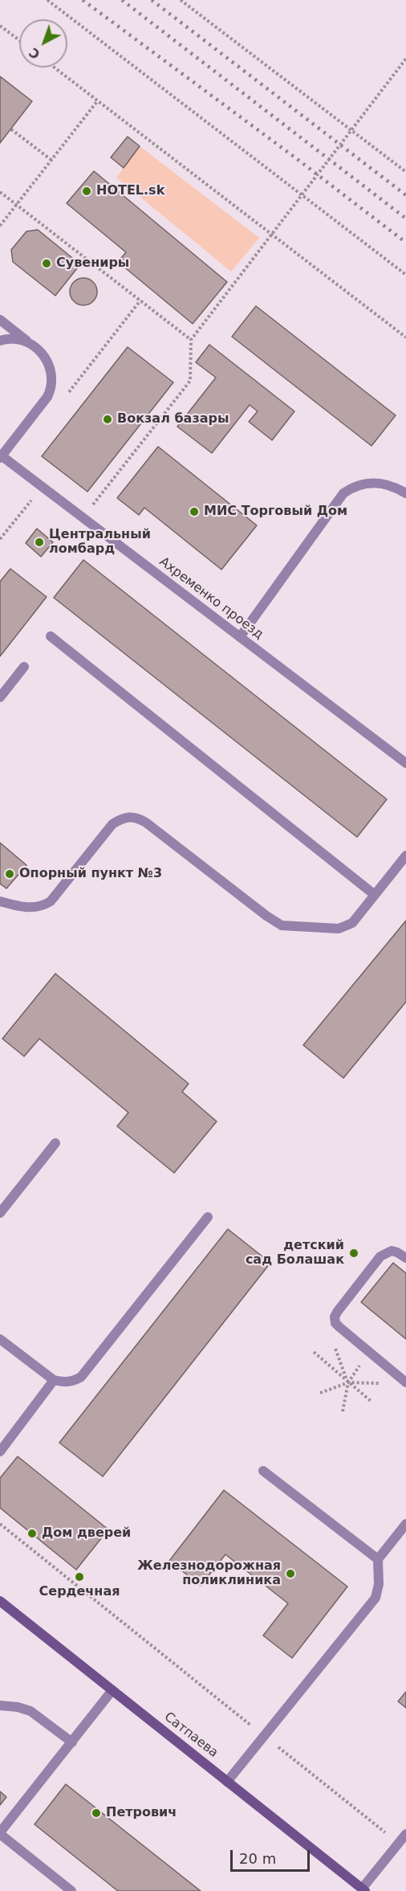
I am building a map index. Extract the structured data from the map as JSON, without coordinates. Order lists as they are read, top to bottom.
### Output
{
  "streets": {
    "street": ["Ахременко проезд", "Сатпаева"]
  },
  "places": [
    "HOTEL.sk",
    "Сувениры",
    "Вокзал базары",
    "МИС Торговый Дом",
    "Центральный ломбард",
    "Опорный пункт №3",
    "детский сад Болашак",
    "Дом дверей",
    "Железнодорожная поликлиника",
    "Сердечная",
    "Петрович"
  ],
  "scale_bar": "20 m",
  "north": "bottom left"
}
